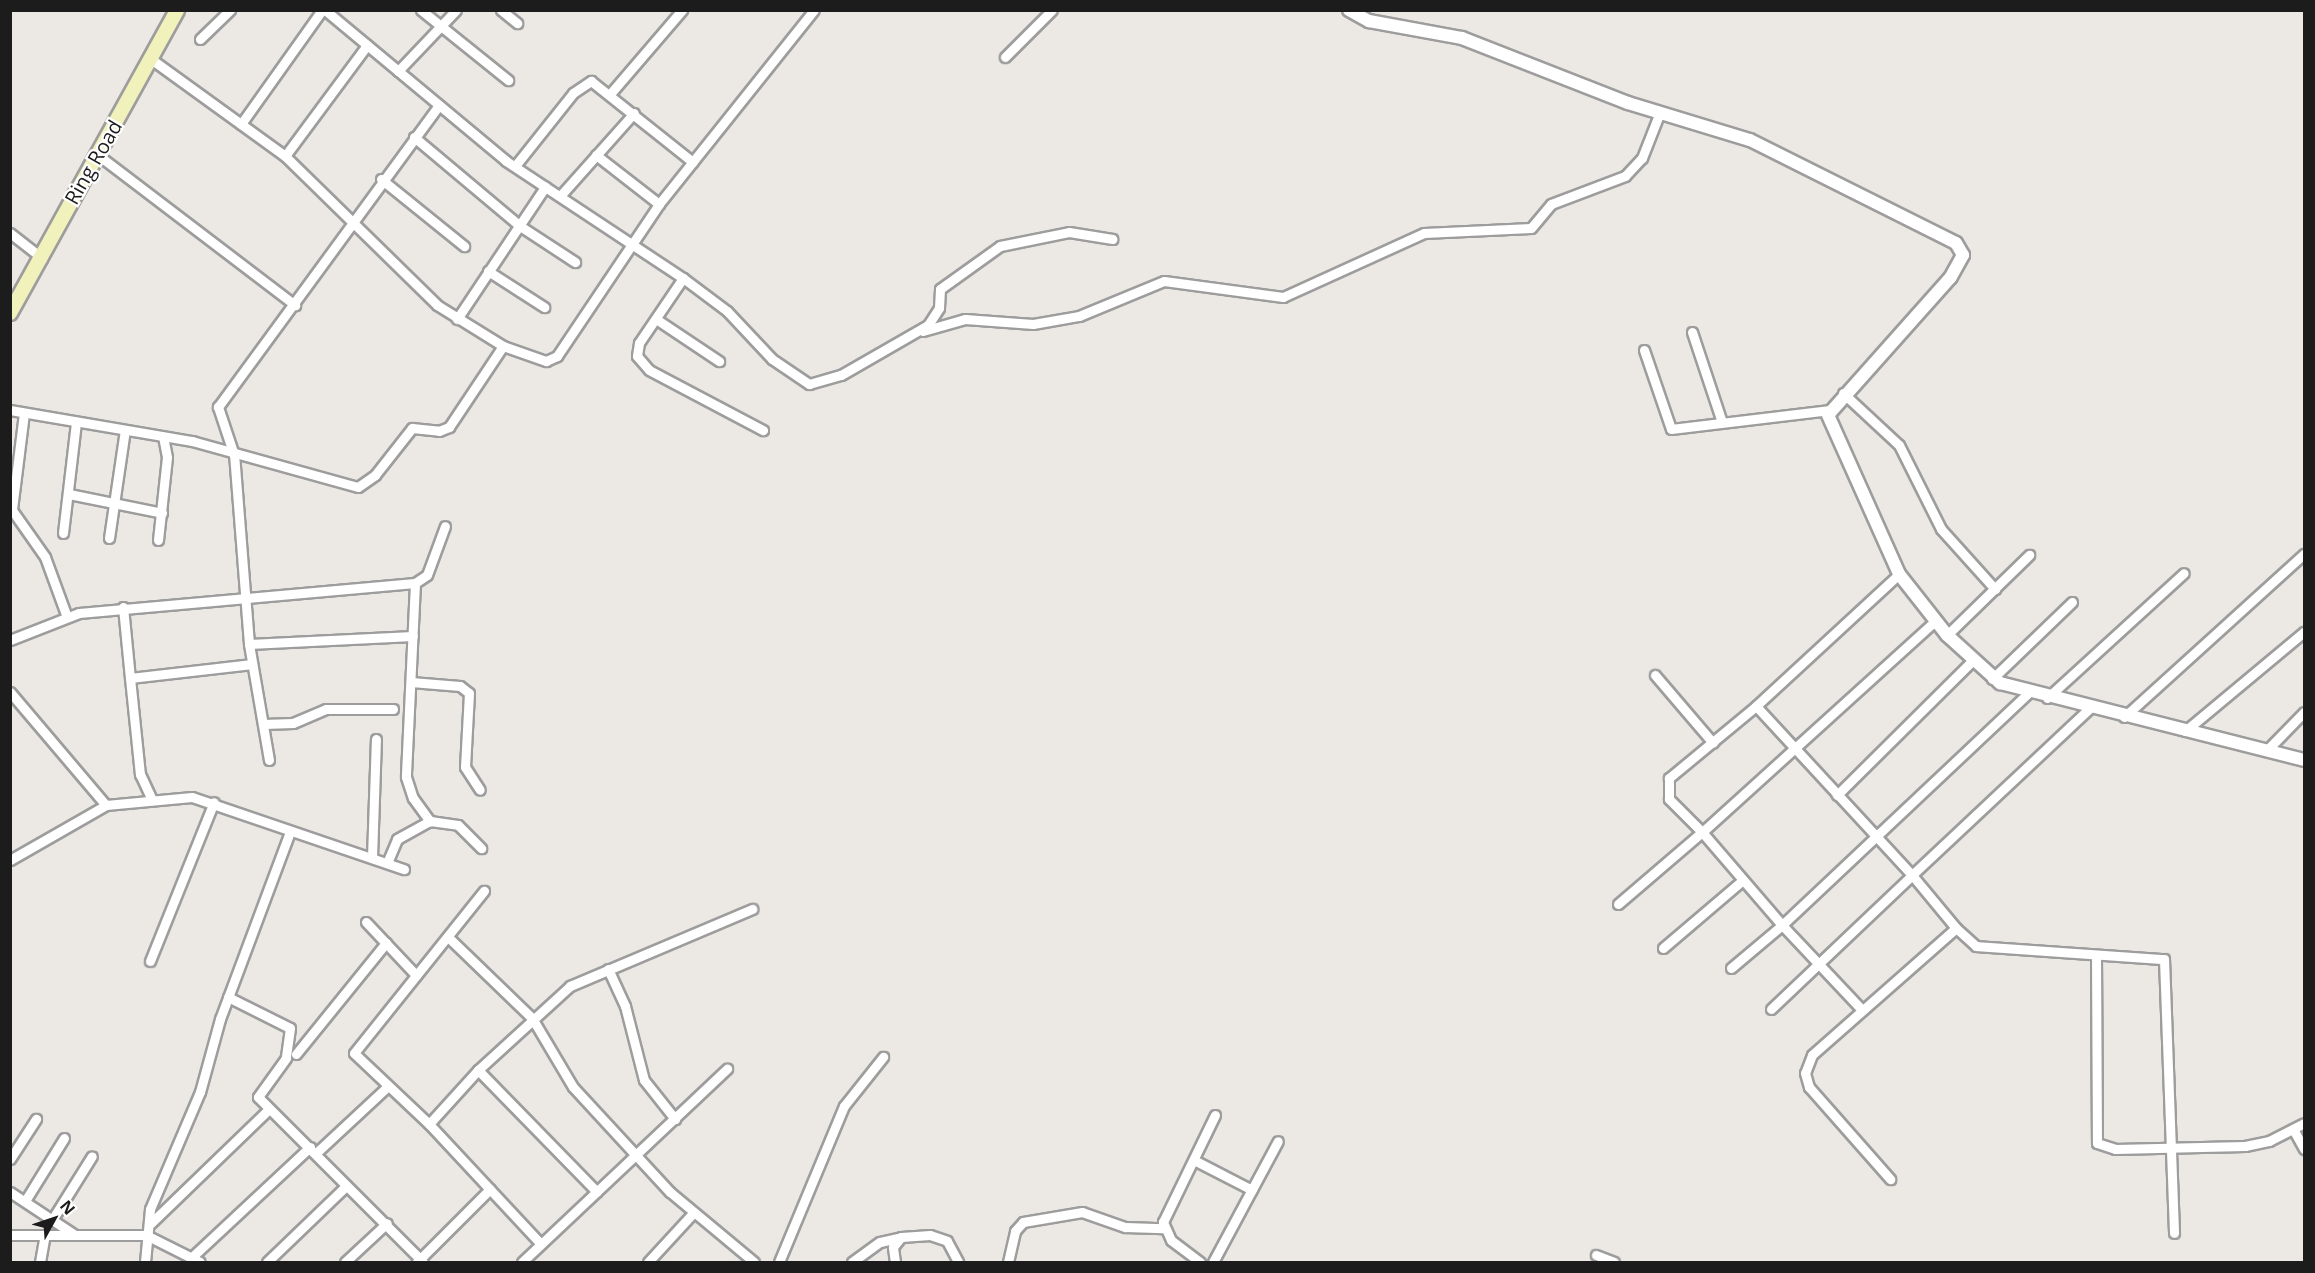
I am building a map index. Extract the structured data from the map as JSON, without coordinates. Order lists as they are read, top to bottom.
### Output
{
  "streets": {
    "main road": ["Ring Road"]
  },
  "north": "top right"
}
